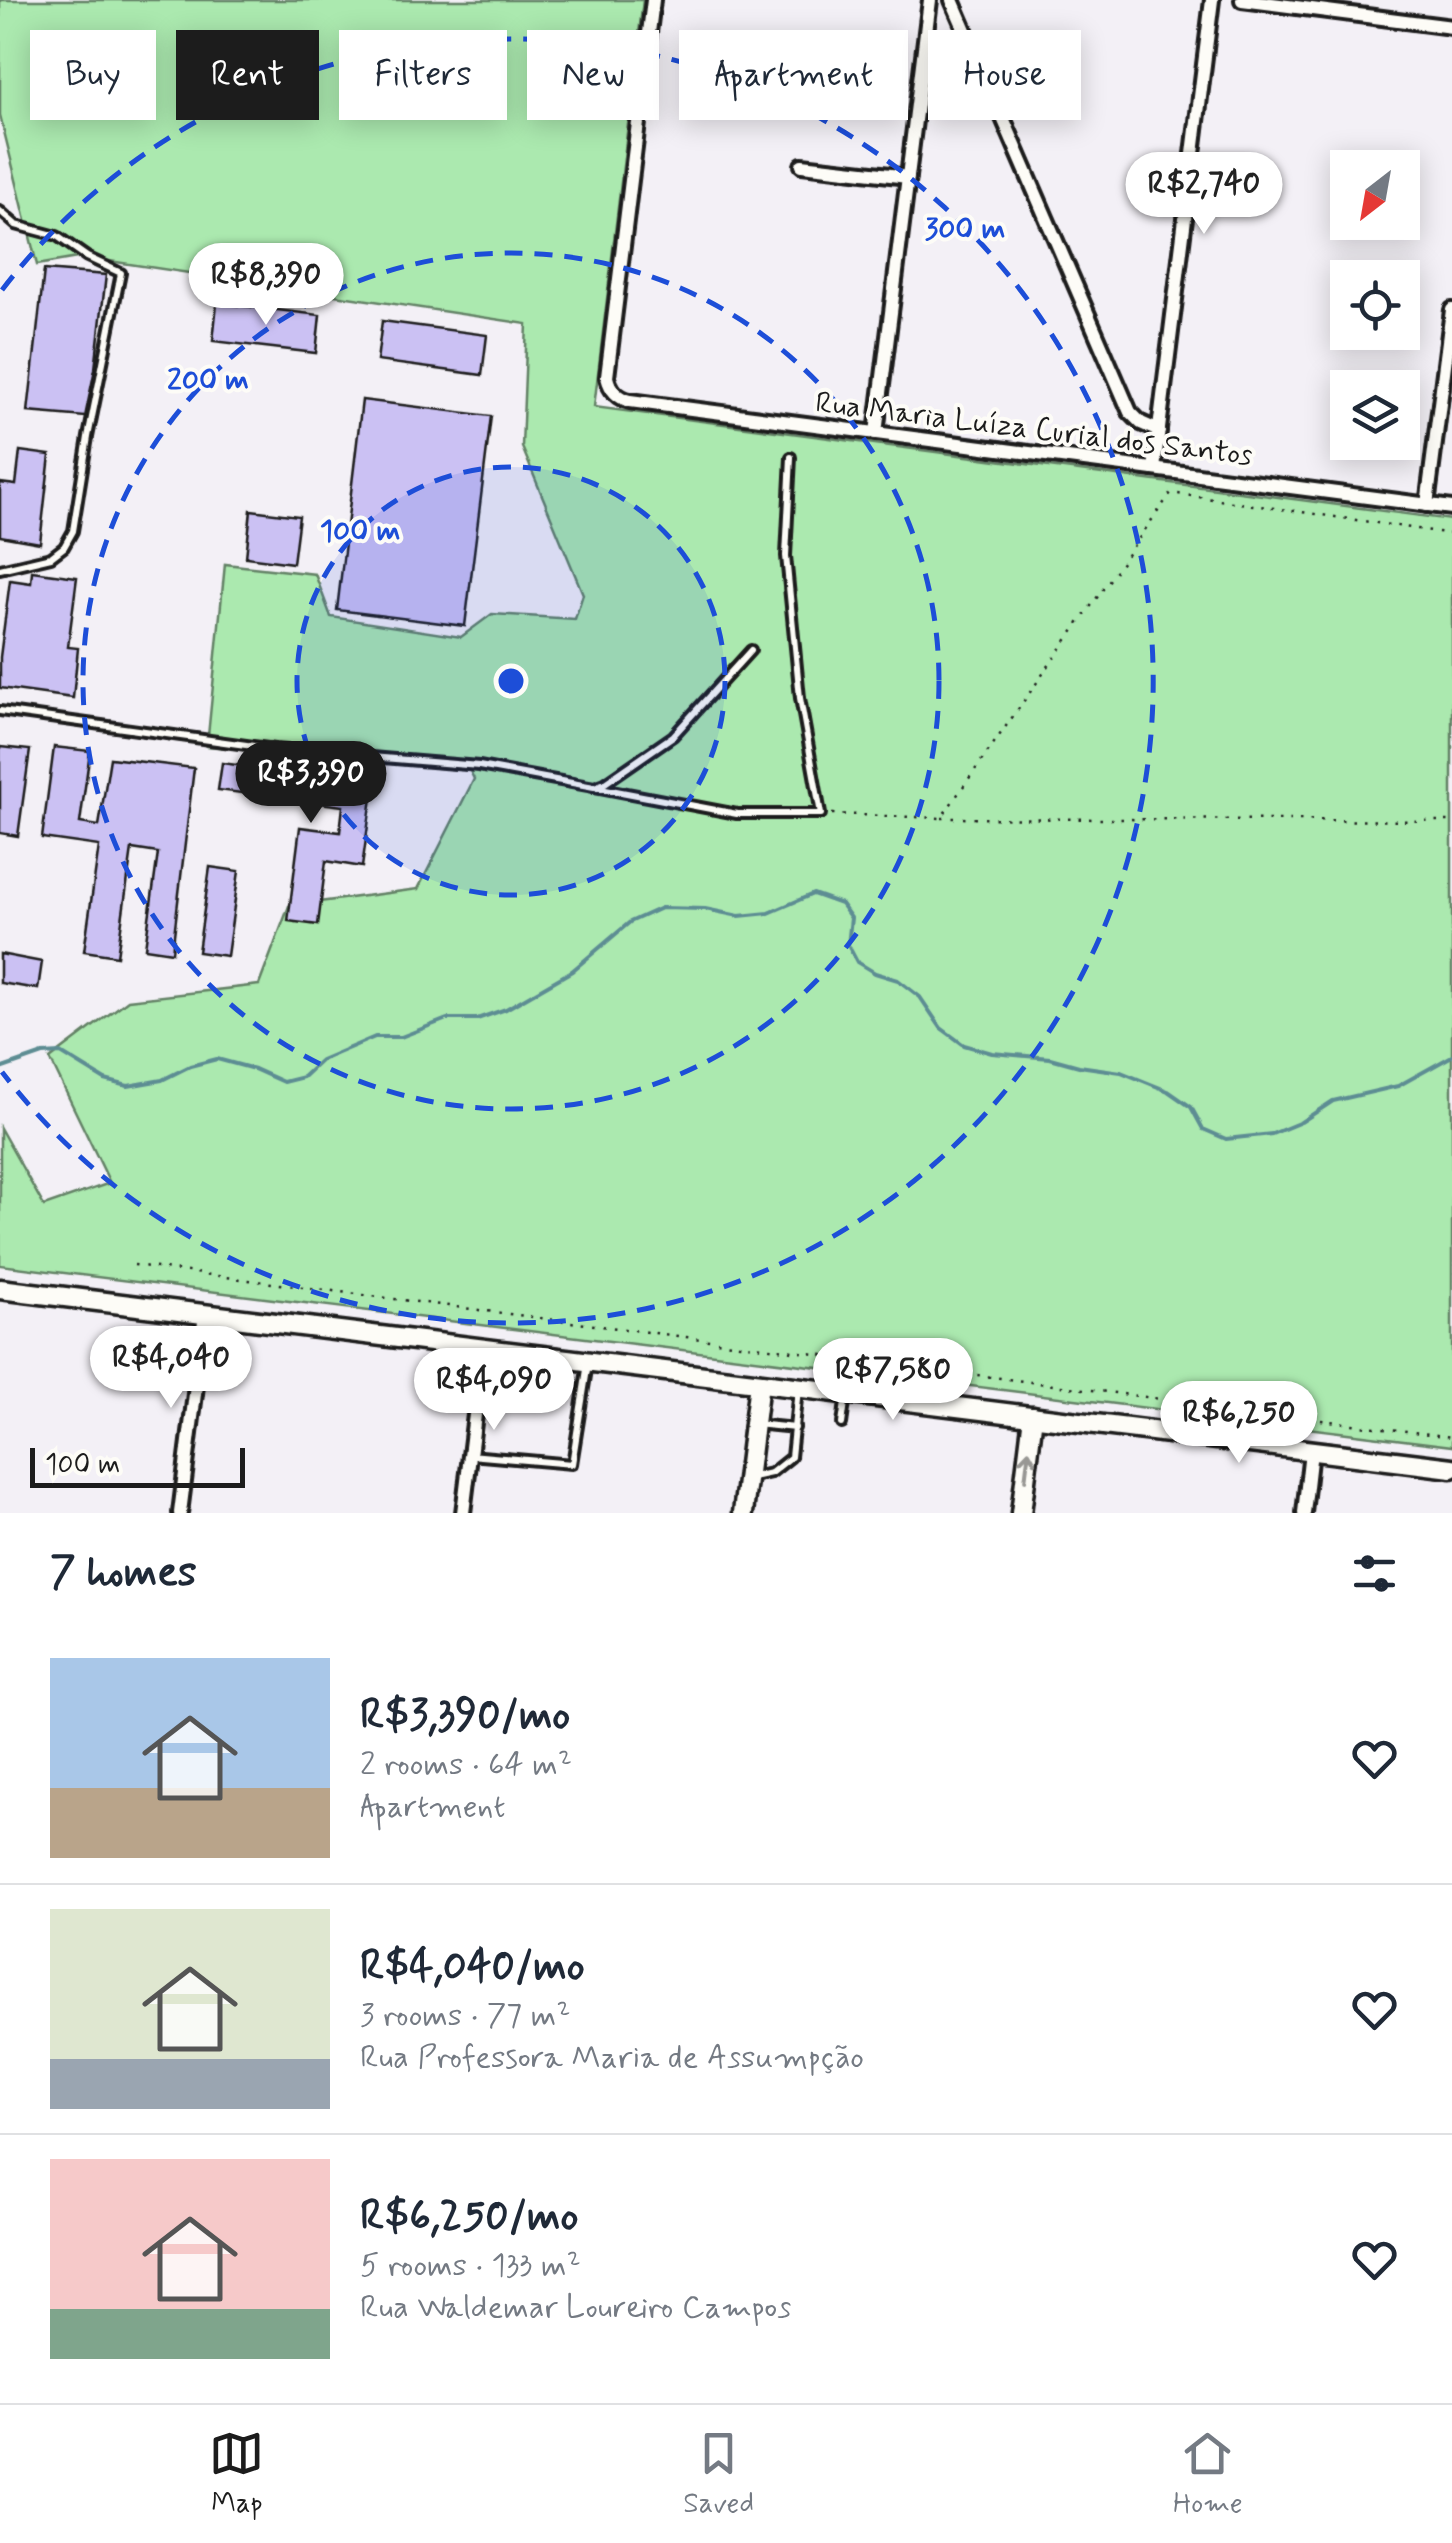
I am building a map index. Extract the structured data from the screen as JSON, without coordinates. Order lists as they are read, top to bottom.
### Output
{
  "streets": {
    "street": ["Rua Maria Luíza Curial dos Santos"]
  },
  "scale_bar": "100 m",
  "north": "bottom left",
  "page": {
    "chip": [
      "Buy",
      "Rent",
      "Filters",
      "New",
      "Apartment",
      "House"
    ],
    "price": [
      "R$2,740",
      "R$8,390",
      "R$3,390",
      "R$4,040",
      "R$7,580",
      "R$4,090",
      "R$6,250"
    ],
    "scale": "100 m",
    "heading": "7 homes",
    "list": [
      {
        "name": "R$3,390/mo",
        "note": "2 rooms · 64 m² · Apartment"
      },
      {
        "name": "R$4,040/mo",
        "note": "3 rooms · 77 m² · Rua Professora Maria de Assumpção"
      },
      {
        "name": "R$6,250/mo",
        "note": "5 rooms · 133 m² · Rua Waldemar Loureiro Campos"
      }
    ],
    "tabs": ["Map", "Saved", "Home"]
  },
  "rings": ["300 m", "200 m", "100 m"]
}
